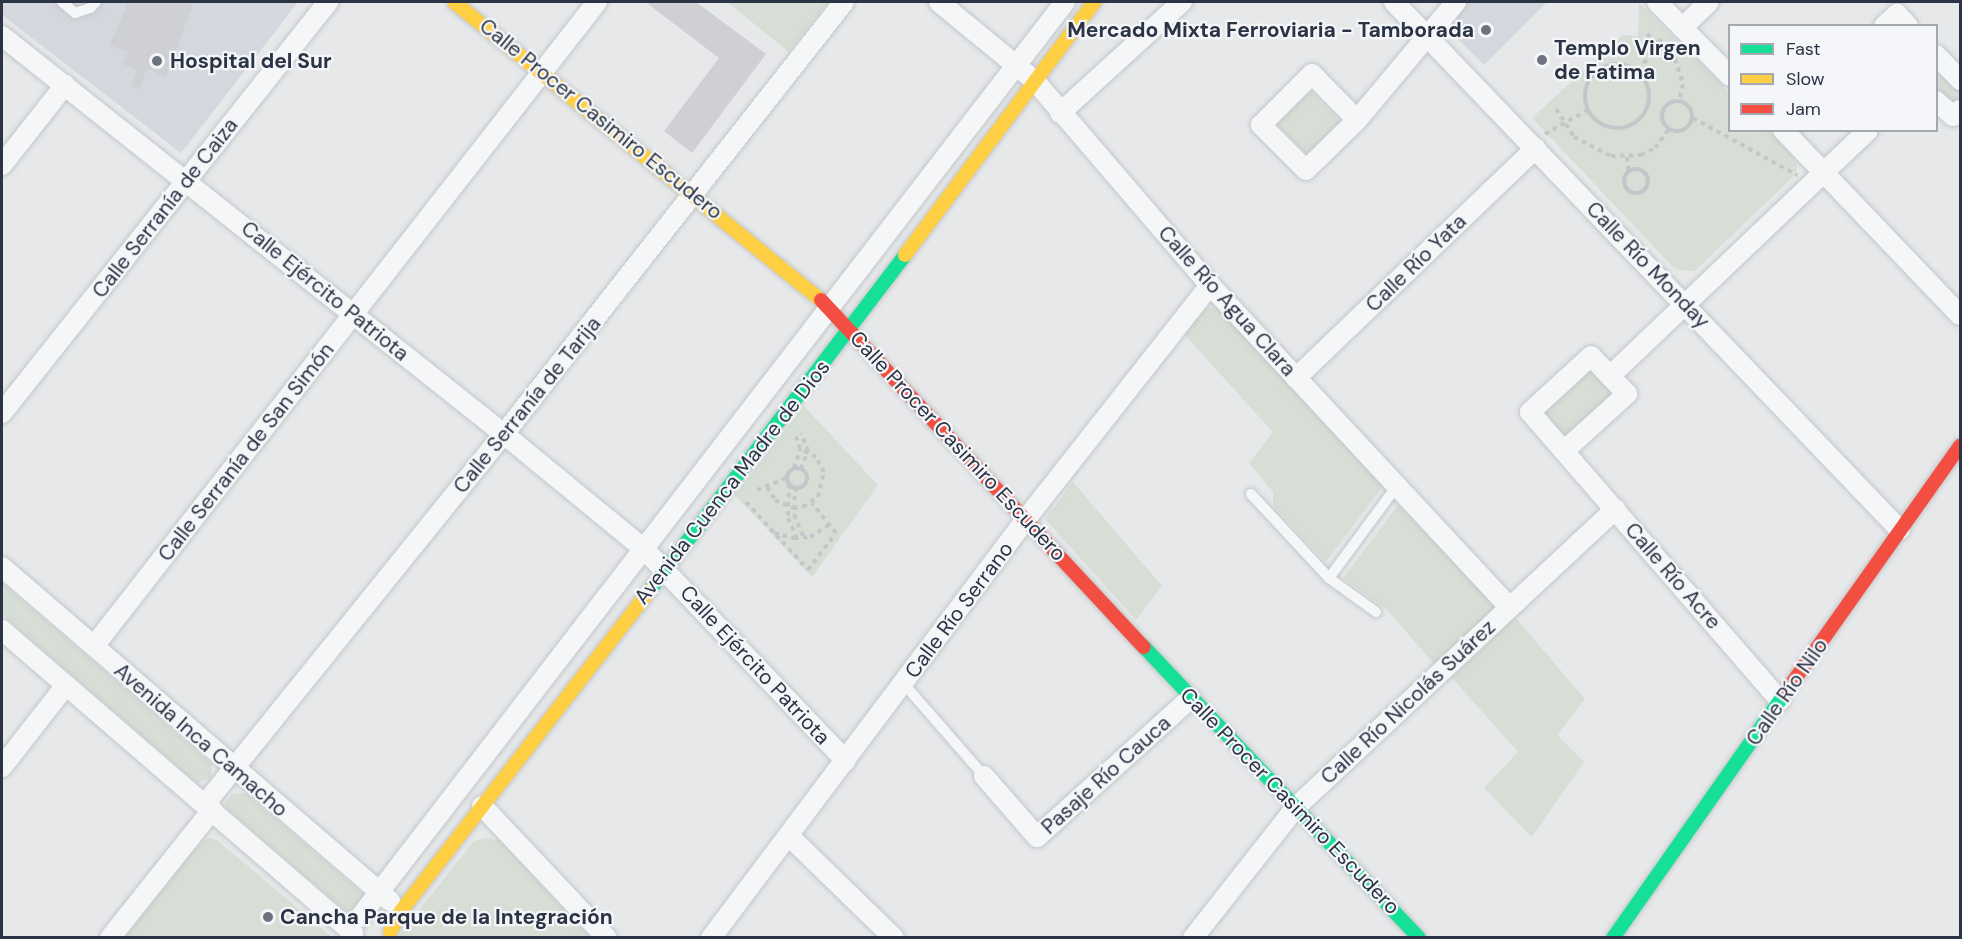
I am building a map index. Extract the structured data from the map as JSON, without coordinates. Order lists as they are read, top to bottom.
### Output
{
  "streets": {
    "main road": ["Calle Procer Casimiro Escudero", "Avenida Cuenca Madre de Dios", "Calle Río Nilo"],
    "street": [
      "Calle Serranía de Caiza",
      "Calle Río Yata",
      "Calle Río Monday",
      "Calle Ejército Patriota",
      "Calle Río Agua Clara",
      "Calle Serranía de Tarija",
      "Calle Serranía de San Simón",
      "Calle Río Acre",
      "Calle Río Serrano",
      "Calle Río Nicolás Suárez",
      "Avenida Inca Camacho",
      "Pasaje Río Cauca"
    ]
  },
  "crossings": [
    ["Calle Procer Casimiro Escudero", "Calle Serranía de Tarija"],
    ["Calle Procer Casimiro Escudero", "Calle Serranía de San Simón"],
    ["Calle Procer Casimiro Escudero", "Avenida Cuenca Madre de Dios"],
    ["Calle Procer Casimiro Escudero", "Calle Río Serrano"],
    ["Calle Procer Casimiro Escudero", "Calle Río Nicolás Suárez"],
    ["Calle Procer Casimiro Escudero", "Pasaje Río Cauca"],
    ["Calle Serranía de Caiza", "Calle Ejército Patriota"],
    ["Calle Río Yata", "Calle Río Monday"],
    ["Calle Río Yata", "Calle Río Agua Clara"],
    ["Calle Río Monday", "Calle Río Nilo"],
    ["Calle Ejército Patriota", "Calle Serranía de Tarija"],
    ["Calle Ejército Patriota", "Calle Serranía de San Simón"],
    ["Calle Ejército Patriota", "Avenida Cuenca Madre de Dios"],
    ["Calle Ejército Patriota", "Calle Río Serrano"],
    ["Calle Río Agua Clara", "Avenida Cuenca Madre de Dios"],
    ["Calle Río Agua Clara", "Calle Río Serrano"],
    ["Calle Río Agua Clara", "Calle Río Nicolás Suárez"],
    ["Calle Serranía de Tarija", "Avenida Inca Camacho"],
    ["Calle Serranía de San Simón", "Avenida Inca Camacho"],
    ["Avenida Cuenca Madre de Dios", "Avenida Inca Camacho"],
    ["Calle Río Acre", "Calle Río Nilo"],
    ["Calle Río Acre", "Calle Río Nicolás Suárez"],
    ["Calle Río Serrano", "Pasaje Río Cauca"]
  ],
  "places": [
    "Mercado Mixta Ferroviaria - Tamborada",
    "Templo Virgen de Fatima",
    "Hospital del Sur",
    "Cancha Parque de la Integración"
  ],
  "legend": ["Fast", "Slow", "Jam"]
}
